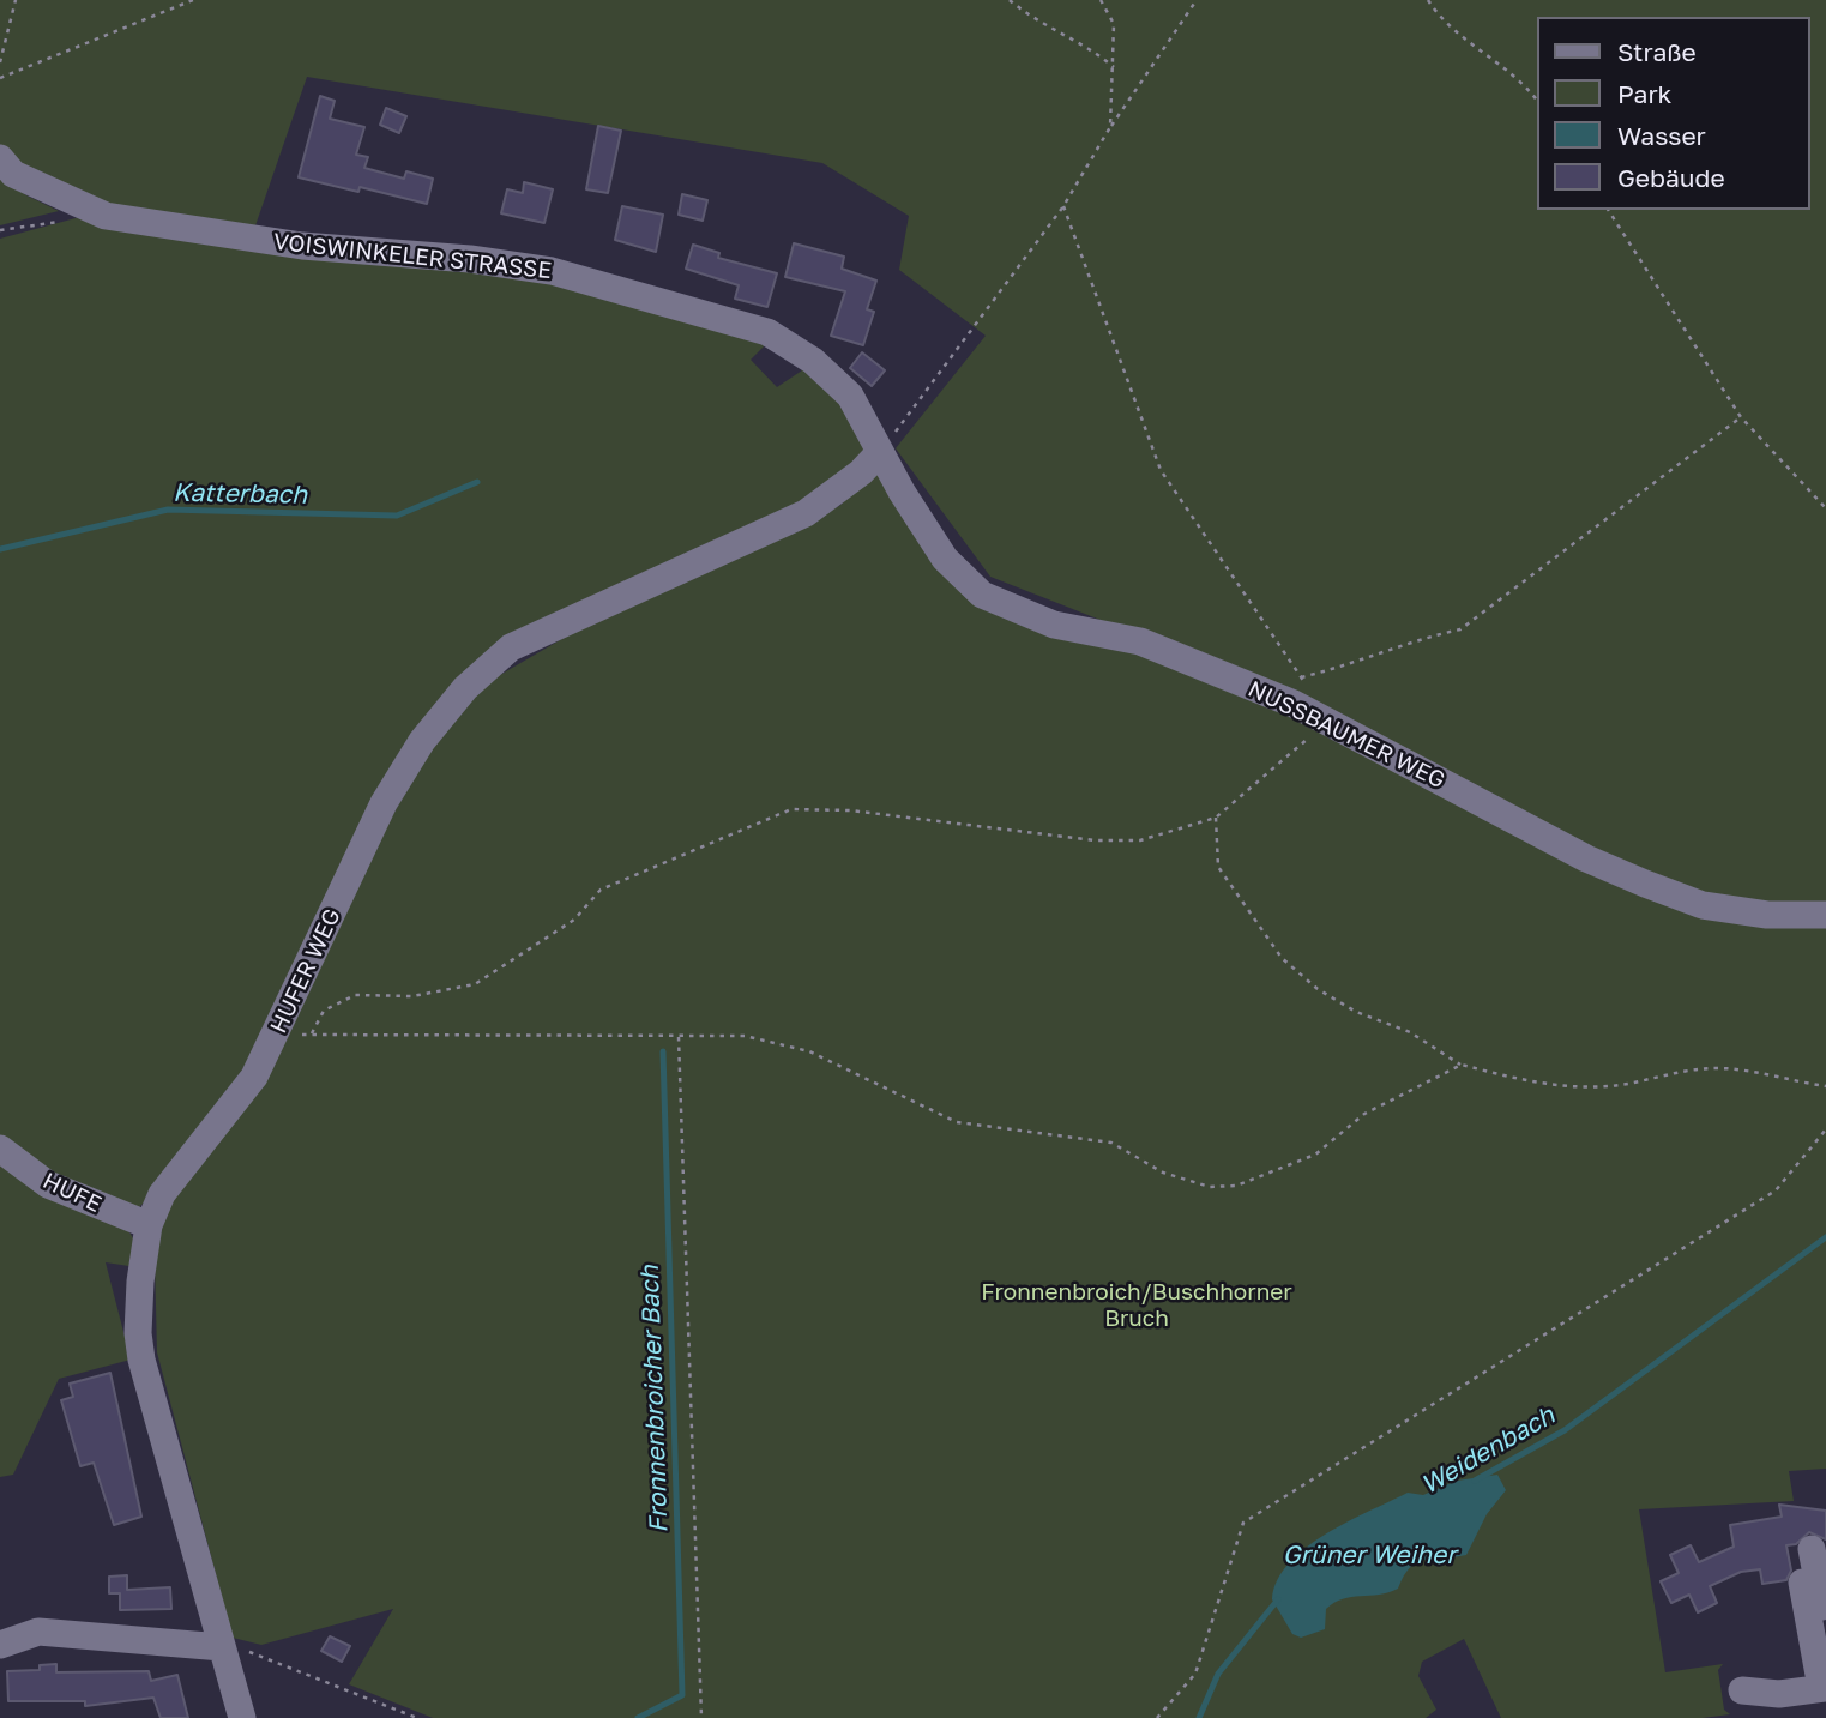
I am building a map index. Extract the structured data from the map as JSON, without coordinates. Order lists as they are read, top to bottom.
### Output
{
  "streets": {
    "street": [
      "VOISWINKELER STRASSE",
      "NUSSBAUMER WEG",
      "HUFER WEG",
      "HUFE"
    ]
  },
  "crossings": [
    ["VOISWINKELER STRASSE", "NUSSBAUMER WEG"],
    ["VOISWINKELER STRASSE", "HUFER WEG"],
    ["NUSSBAUMER WEG", "HUFER WEG"],
    ["HUFER WEG", "HUFE"]
  ],
  "water": [
    "Katterbach",
    "Fronnenbroicher Bach",
    "Weidenbach",
    "Grüner Weiher"
  ],
  "parks": ["Fronnenbroich/Buschhorner Bruch"],
  "legend": [
    "Straße",
    "Park",
    "Wasser",
    "Gebäude"
  ]
}
